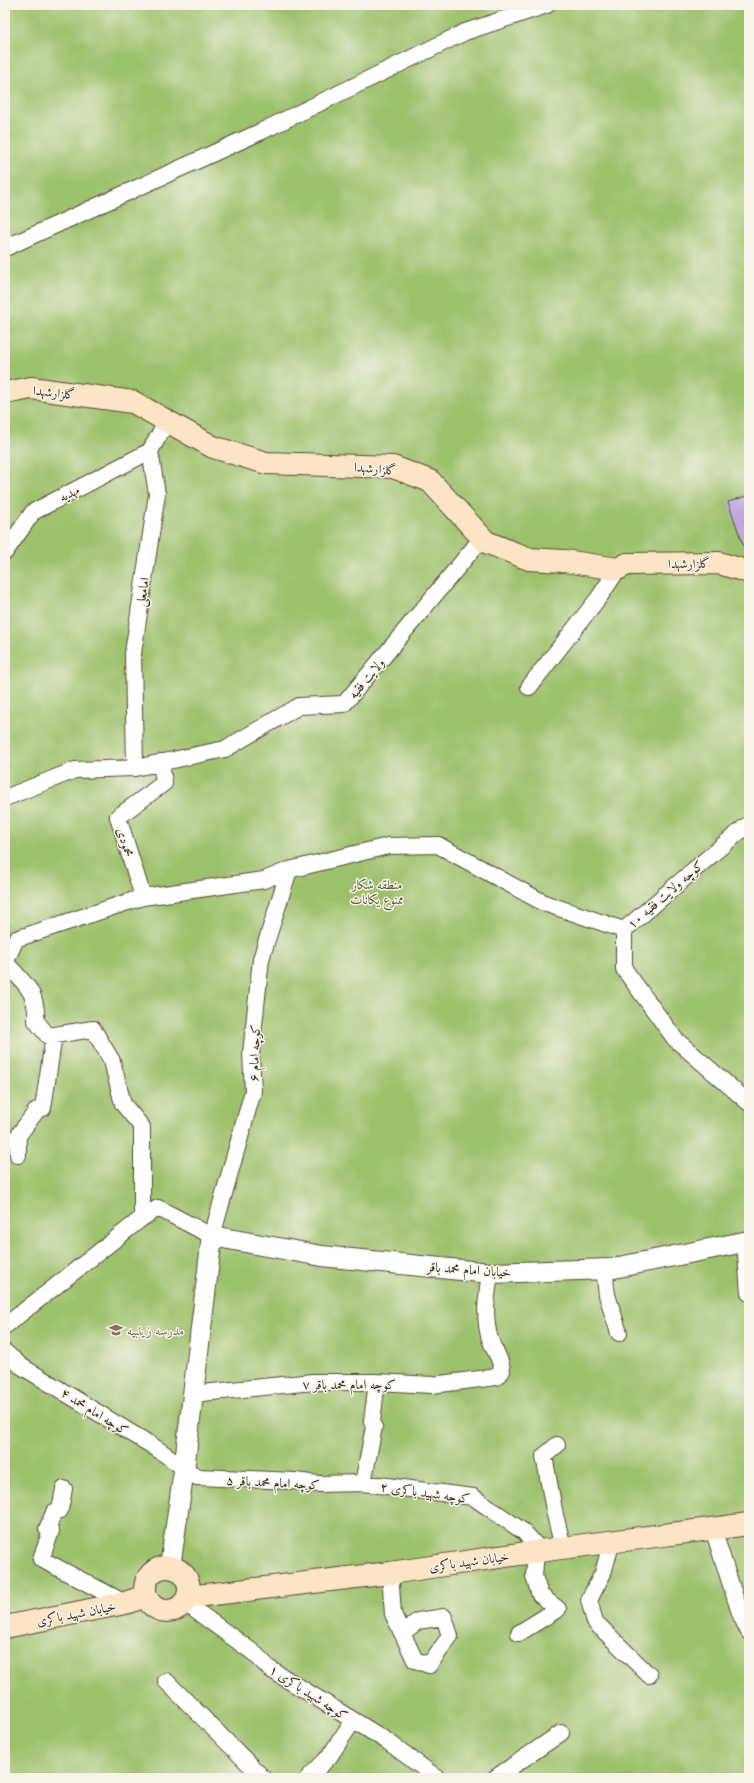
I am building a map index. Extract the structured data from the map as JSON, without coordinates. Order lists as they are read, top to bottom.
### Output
{
  "streets": {
    "main road": ["گلزارشهدا", "خیابان شهید باکری"],
    "street": [
      "مهدیه",
      "امامعلی",
      "ولایت فقیه",
      "محمودی",
      "کوچه ولایت فقیه ۱۰",
      "کوچه امام ۶",
      "خیابان امام محمد باقر",
      "کوچه امام محمد باقر ۷",
      "کوچه امام محمد ۴",
      "کوچه امام محمد باقر ۵",
      "کوچه شهید باکری ۲",
      "کوچه شهید باکری ۱"
    ]
  },
  "crossings": [
    ["گلزارشهدا", "ولایت فقیه"],
    ["مهدیه", "امامعلی"],
    ["امامعلی", "ولایت فقیه"],
    ["ولایت فقیه", "محمودی"],
    ["کوچه امام ۶", "خیابان امام محمد باقر"],
    ["خیابان امام محمد باقر", "کوچه امام محمد باقر ۷"],
    ["کوچه امام محمد ۴", "کوچه امام محمد باقر ۵"],
    ["کوچه امام محمد باقر ۵", "کوچه شهید باکری ۲"],
    ["کوچه شهید باکری ۲", "خیابان شهید باکری"],
    ["خیابان شهید باکری", "کوچه شهید باکری ۱"]
  ],
  "parks": ["منطقه شکار ممنوع یکانات"],
  "places": {
    "school or university": ["مدرسه زینبیه"]
  }
}
